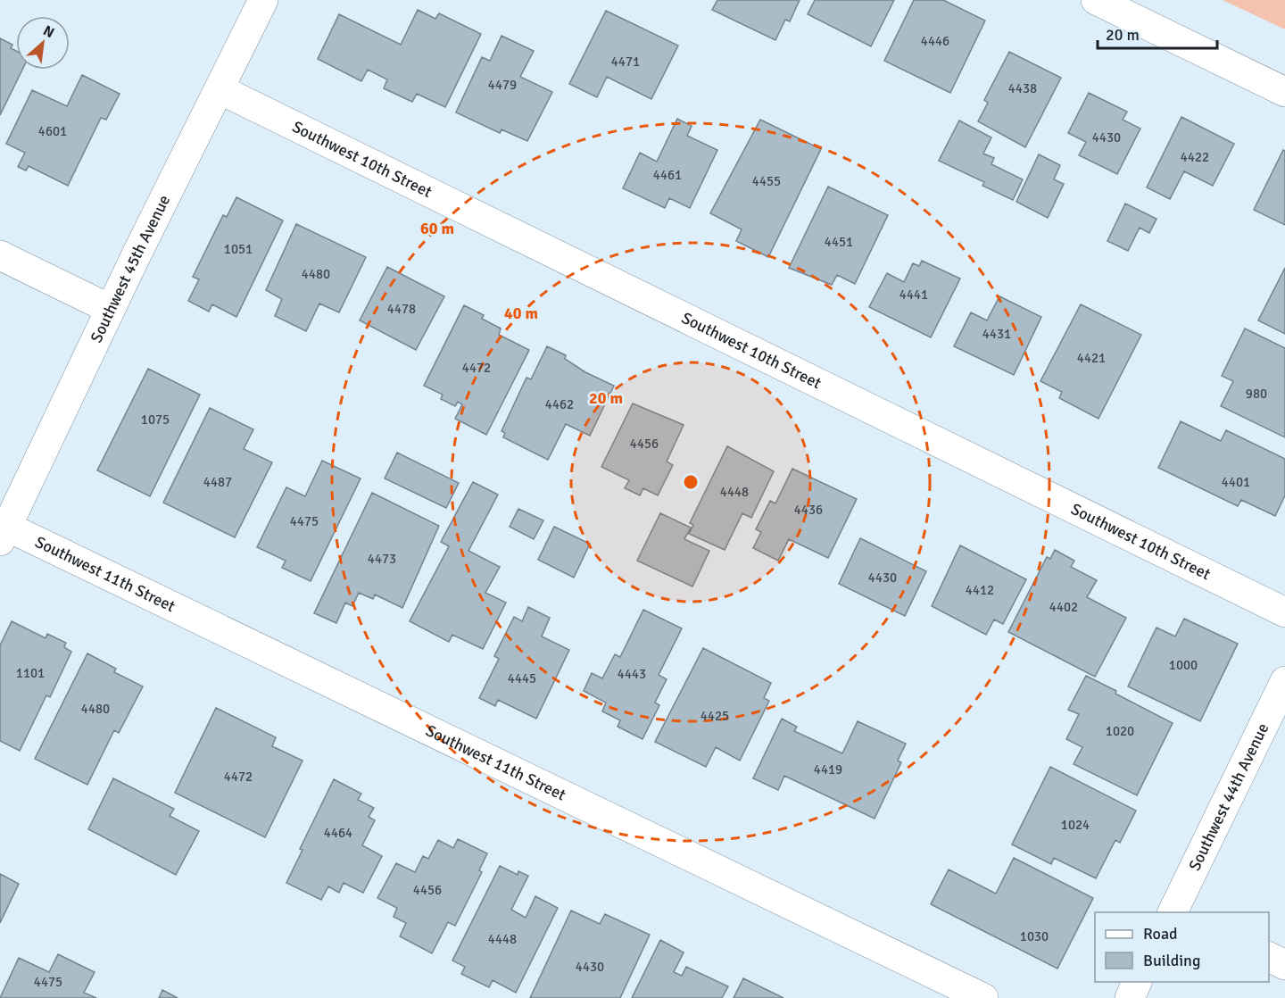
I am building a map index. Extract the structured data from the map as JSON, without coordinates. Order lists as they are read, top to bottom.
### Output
{
  "streets": {
    "street": [
      "Southwest 10th Street",
      "Southwest 45th Avenue",
      "Southwest 11th Street",
      "Southwest 44th Avenue"
    ]
  },
  "crossings": [
    ["Southwest 10th Street", "Southwest 45th Avenue"],
    ["Southwest 45th Avenue", "Southwest 11th Street"]
  ],
  "house_numbers": [
    "4446",
    "4471",
    "4479",
    "4438",
    "4601",
    "4430",
    "4422",
    "4461",
    "4455",
    "4451",
    "1051",
    "4480",
    "4441",
    "4478",
    "4431",
    "4421",
    "4472",
    "980",
    "4462",
    "1075",
    "4456",
    "4487",
    "4401",
    "4448",
    "4436",
    "4475",
    "4473",
    "4430",
    "4412",
    "4402",
    "1000",
    "1101",
    "4443",
    "4445",
    "4480",
    "4425",
    "1020",
    "4419",
    "4472",
    "1024",
    "4464",
    "4456",
    "1030",
    "4448",
    "4430",
    "4475"
  ],
  "legend": ["Road", "Building"],
  "scale_bar": "20 m",
  "north": "top right",
  "rings": ["60 m", "40 m", "20 m"]
}
